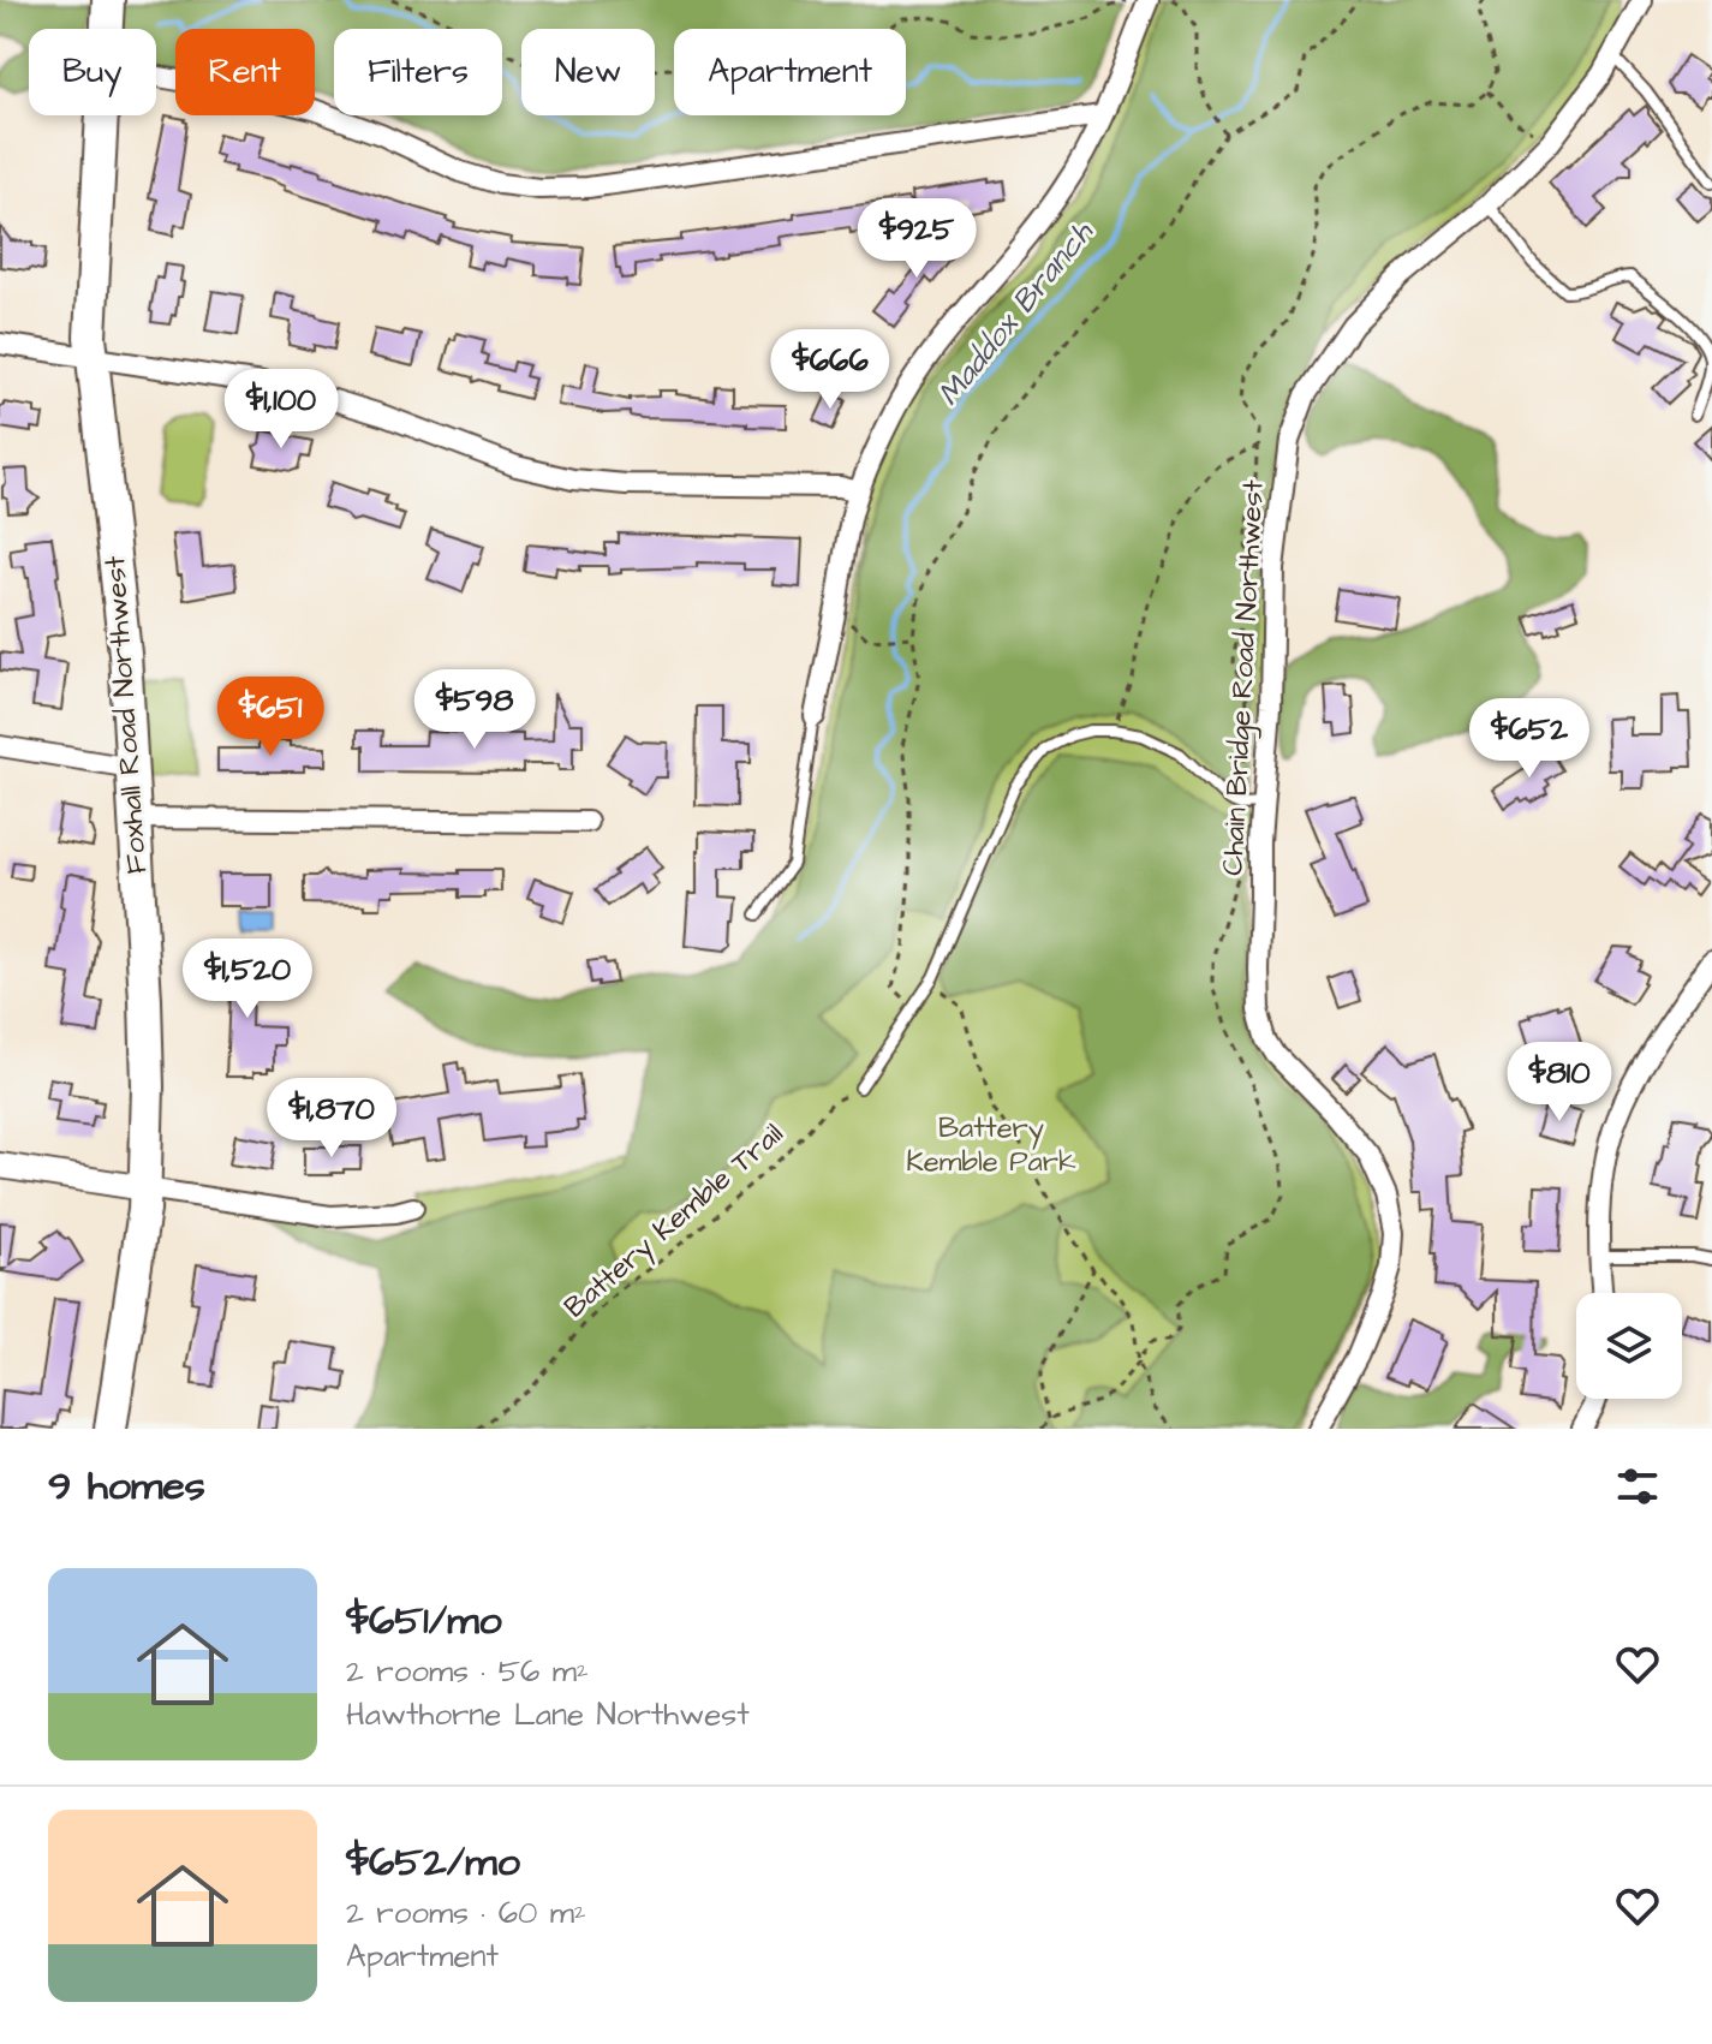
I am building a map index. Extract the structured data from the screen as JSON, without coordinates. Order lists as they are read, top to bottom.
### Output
{
  "streets": {
    "main road": ["Foxhall Road Northwest"],
    "street": ["Chain Bridge Road Northwest"],
    "path": ["Battery Kemble Trail"]
  },
  "water": ["Maddox Branch"],
  "parks": ["Battery Kemble Park"],
  "page": {
    "chip": [
      "Buy",
      "Rent",
      "Filters",
      "New",
      "Apartment"
    ],
    "price": [
      "$925",
      "$666",
      "$1,100",
      "$598",
      "$651",
      "$652",
      "$1,520",
      "$810",
      "$1,870"
    ],
    "heading": "9 homes",
    "list": [
      {
        "name": "$651/mo",
        "note": "2 rooms · 56 m² · Hawthorne Lane Northwest"
      },
      {
        "name": "$652/mo",
        "note": "2 rooms · 60 m² · Apartment"
      }
    ]
  }
}
